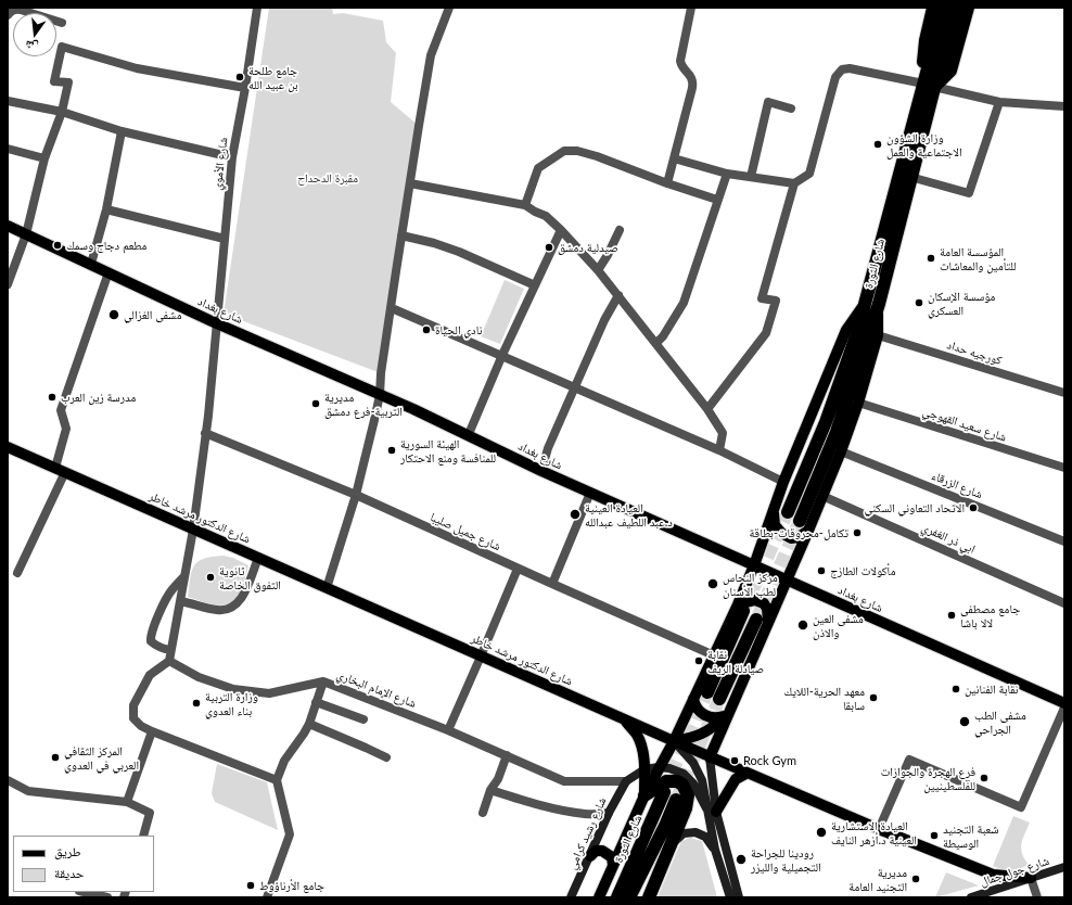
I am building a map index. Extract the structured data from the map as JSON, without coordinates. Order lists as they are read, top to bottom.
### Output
{
  "streets": {
    "highway": ["شارع الثورة"],
    "main road": [
      "شارع بغداد",
      "شارع الدكتور مرشد خاطر",
      "شارع رشيد كرامي",
      "شارع جول جمال"
    ],
    "street": [
      "شارع الأموي",
      "كورجيه حداد",
      "شارع سعيد القهوجي",
      "شارع الزرقاء",
      "شارع جميل صليبا",
      "ابي ذر الغفري",
      "شارع الإمام البخاري"
    ]
  },
  "crossings": [
    ["شارع الأموي", "شارع بغداد"],
    ["شارع الأموي", "شارع الدكتور مرشد خاطر"],
    ["شارع الأموي", "شارع جميل صليبا"],
    ["شارع الدكتور مرشد خاطر", "شارع جول جمال"],
    ["شارع الإمام البخاري", "شارع رشيد كرامي"]
  ],
  "parks": ["مقبرة الدحداح"],
  "places": [
    "جامع طلحة بن عبيد الله",
    "وزارة الشؤون الاجتماعية والعمل",
    "مطعم دجاج وسمك",
    "صيدلية دمشق",
    "المؤسسة العامة للتأمين والمعاشات",
    "مؤسسة الإسكان العسكري",
    "مشفى الغزالي",
    "نادي الحياة",
    "مدرسة زين العرب",
    "مديرية التربية-فرع دمشق",
    "الهيئة السورية للمنافسة ومنع الاحتكار",
    "الاتحاد التعاوني السكني",
    "العيادة العينية د.عبد اللطيف عبدالله",
    "تكامل-محروقات-بطاقة",
    "مأكولات الطازج",
    "ثانوية التفوق الخاصة",
    "مركز النحاس لطب الأسنان",
    "جامع مصطفى لالا باشا",
    "مشفى العين والاذن",
    "نقابة صيادلة الريف",
    "نقابة الفنانين",
    "معهد الحرية-اللايك سابقا",
    "وزارة التربية بناء العدوي",
    "مشفى الطب الجراحي",
    "المركز الثقافي العربي في العدوي",
    "Rock Gym",
    "فرع الهجرة والجوازات للفلسطينيين",
    "العيادة الاستشارية العينية د.أزهر النايف",
    "شعبة التجنيد الوسيطة",
    "رودينا للجراحة التجميلية والليزر",
    "مديرية التجنيد العامة",
    "جامع الأرناؤوط"
  ],
  "legend": ["طريق", "حديقة"],
  "north": "bottom"
}
